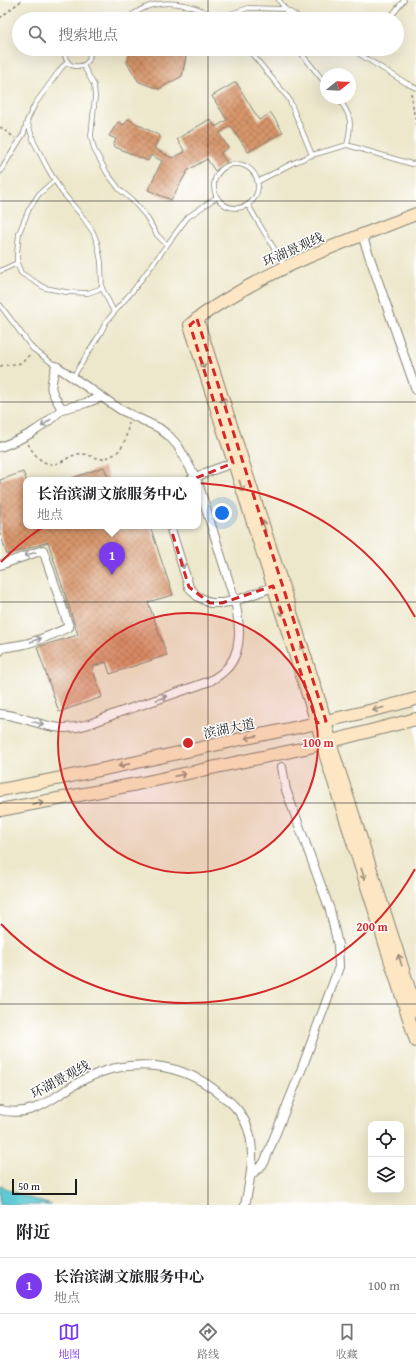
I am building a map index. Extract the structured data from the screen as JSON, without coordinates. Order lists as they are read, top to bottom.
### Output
{
  "streets": {
    "street": ["环湖景观线", "滨湖大道"]
  },
  "scale_bar": "50 m",
  "north": "right",
  "page": {
    "search": "搜索地点",
    "popup": ["长治滨湖文旅服务中心", "地点"],
    "pins": "1",
    "scale": "50 m",
    "heading": "附近",
    "list": [
      {
        "mark": "1",
        "name": "长治滨湖文旅服务中心",
        "note": "地点",
        "value": "100 m"
      }
    ],
    "nav": ["地图", "路线", "收藏"]
  },
  "rings": ["100 m", "200 m"]
}
